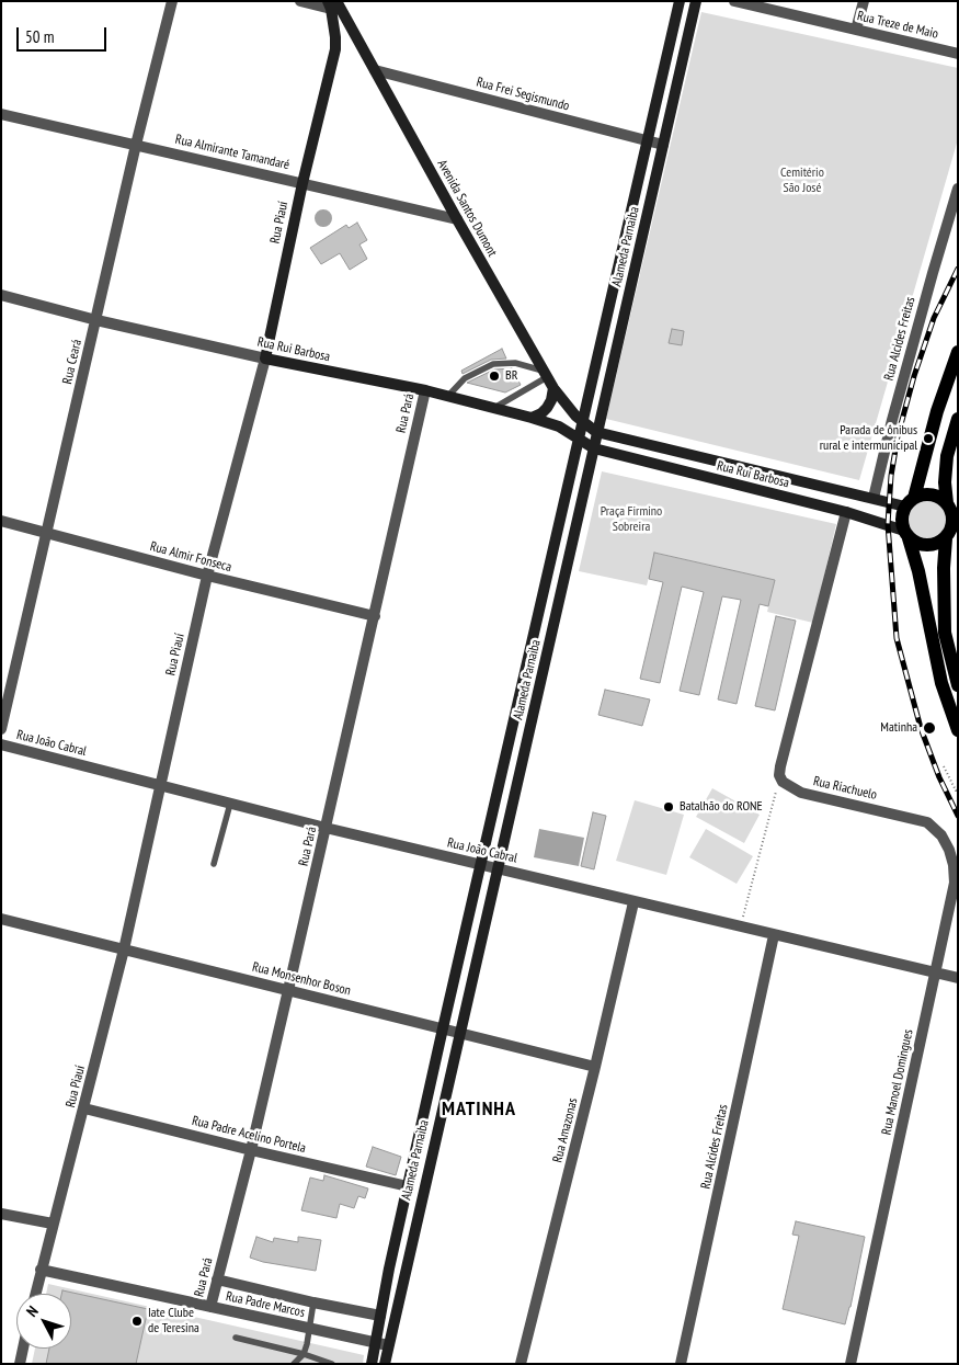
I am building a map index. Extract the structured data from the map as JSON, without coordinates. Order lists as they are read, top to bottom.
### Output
{
  "streets": {
    "main road": [
      "Avenida Santos Dumont",
      "Rua Piauí",
      "Alameda Parnaiba",
      "Rua Rui Barbosa"
    ],
    "street": [
      "Rua Treze de Maio",
      "Rua Frei Segismundo",
      "Rua Almirante Tamandaré",
      "Rua Alcides Freitas",
      "Rua Ceará",
      "Rua Pará",
      "Rua Almir Fonseca",
      "Rua João Cabral",
      "Rua Riachuelo",
      "Rua Monsenhor Boson",
      "Rua Manoel Domingues",
      "Rua Amazonas",
      "Rua Padre Acelino Portela",
      "Rua Padre Marcos"
    ]
  },
  "crossings": [
    ["Rua Frei Segismundo", "Avenida Santos Dumont"],
    ["Rua Frei Segismundo", "Alameda Parnaiba"],
    ["Rua Almirante Tamandaré", "Avenida Santos Dumont"],
    ["Rua Almirante Tamandaré", "Rua Piauí"],
    ["Rua Almirante Tamandaré", "Rua Ceará"],
    ["Avenida Santos Dumont", "Rua Piauí"],
    ["Avenida Santos Dumont", "Alameda Parnaiba"],
    ["Avenida Santos Dumont", "Rua Rui Barbosa"],
    ["Rua Piauí", "Rua Rui Barbosa"],
    ["Rua Piauí", "Rua Almir Fonseca"],
    ["Rua Piauí", "Rua João Cabral"],
    ["Rua Piauí", "Rua Monsenhor Boson"],
    ["Rua Piauí", "Rua Padre Acelino Portela"],
    ["Rua Piauí", "Rua Padre Marcos"],
    ["Alameda Parnaiba", "Rua Rui Barbosa"],
    ["Alameda Parnaiba", "Rua João Cabral"],
    ["Alameda Parnaiba", "Rua Monsenhor Boson"],
    ["Alameda Parnaiba", "Rua Padre Acelino Portela"],
    ["Alameda Parnaiba", "Rua Padre Marcos"],
    ["Rua Alcides Freitas", "Rua Rui Barbosa"],
    ["Rua Alcides Freitas", "Rua João Cabral"],
    ["Rua Rui Barbosa", "Rua Ceará"],
    ["Rua Rui Barbosa", "Rua Pará"],
    ["Rua Ceará", "Rua Almir Fonseca"],
    ["Rua Pará", "Rua Almir Fonseca"],
    ["Rua Pará", "Rua João Cabral"],
    ["Rua Pará", "Rua Monsenhor Boson"],
    ["Rua Pará", "Rua Padre Acelino Portela"],
    ["Rua Pará", "Rua Padre Marcos"],
    ["Rua João Cabral", "Rua Manoel Domingues"],
    ["Rua João Cabral", "Rua Amazonas"],
    ["Rua Riachuelo", "Rua Manoel Domingues"],
    ["Rua Monsenhor Boson", "Rua Amazonas"]
  ],
  "districts": ["MATINHA"],
  "parks": ["Cemitério São José", "Praça Firmino Sobreira"],
  "places": [
    "BR",
    "Parada de ônibus rural e intermunicipal",
    "Matinha",
    "Batalhão do RONE",
    "Iate Clube de Teresina"
  ],
  "scale_bar": "50 m",
  "north": "top left"
}
